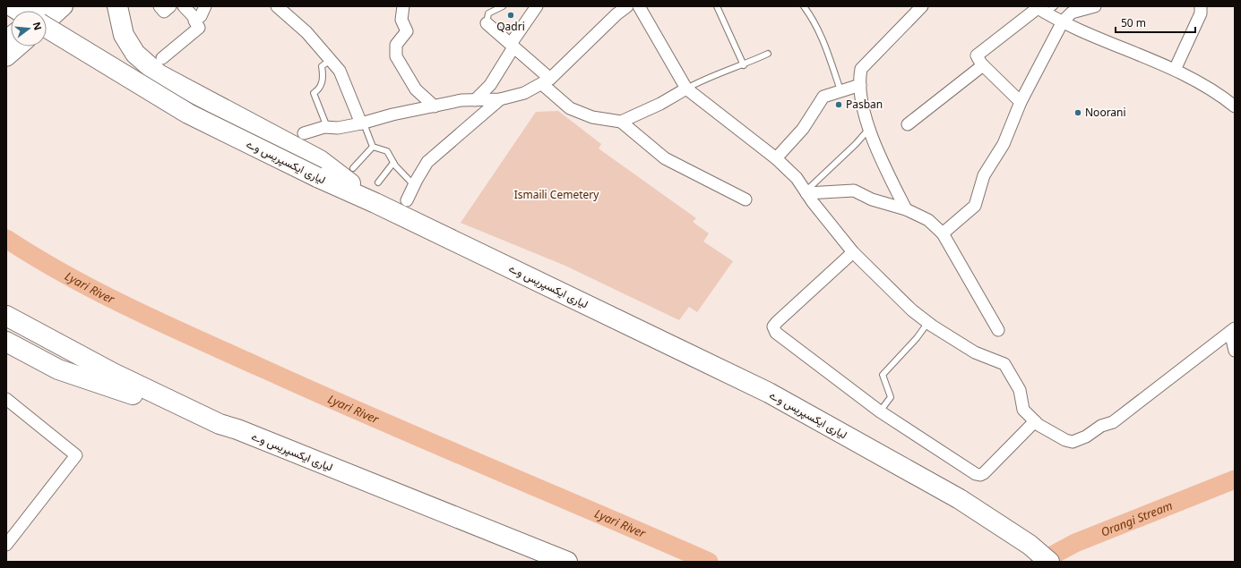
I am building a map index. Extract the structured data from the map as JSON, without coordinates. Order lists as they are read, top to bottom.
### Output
{
  "streets": {
    "highway": ["لیاری ایکسپریس وے"]
  },
  "water": ["Lyari River", "Orangi Stream"],
  "parks": ["Ismaili Cemetery"],
  "places": ["Qadri", "Pasban", "Noorani"],
  "scale_bar": "50 m",
  "north": "right"
}
